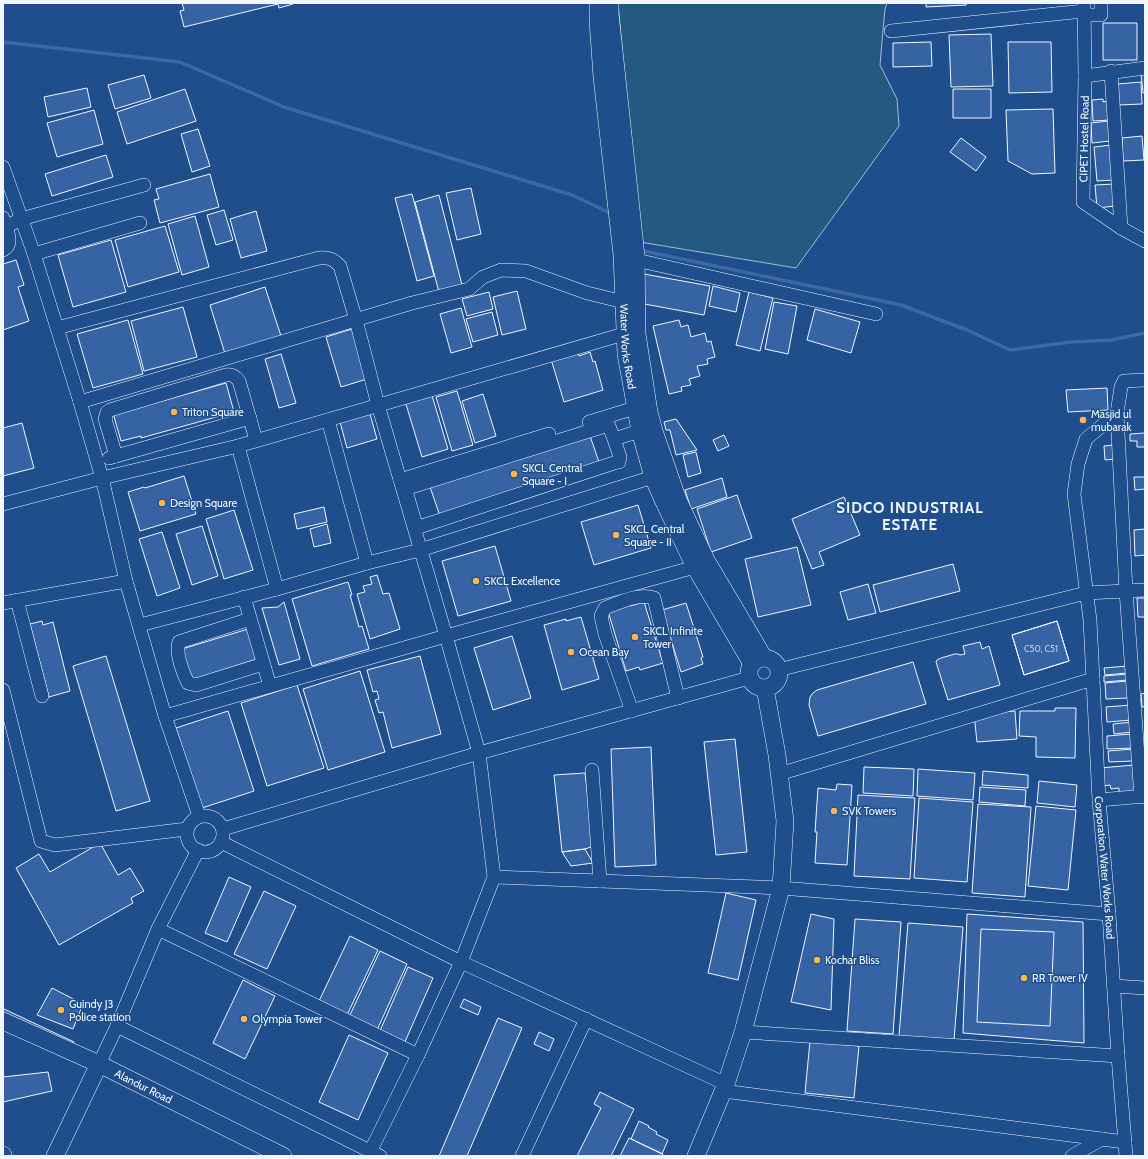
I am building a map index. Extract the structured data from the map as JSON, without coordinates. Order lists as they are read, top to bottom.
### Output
{
  "streets": {
    "main road": ["Water Works Road", "Alandur Road"],
    "street": ["CIPET Hostel Road", "Corporation Water Works Road"]
  },
  "districts": ["SIDCO INDUSTRIAL ESTATE"],
  "places": [
    "Triton Square",
    "Masjid ul mubarak",
    "SKCL Central Square - I",
    "Design Square",
    "SKCL Central Square - II",
    "SKCL Excellence",
    "SKCL Infinite Tower",
    "Ocean Bay",
    "SVK Towers",
    "Kochar Bliss",
    "RR Tower IV",
    "Guindy J3 Police station",
    "Olympia Tower"
  ],
  "house_numbers": ["C50, C51"]
}
